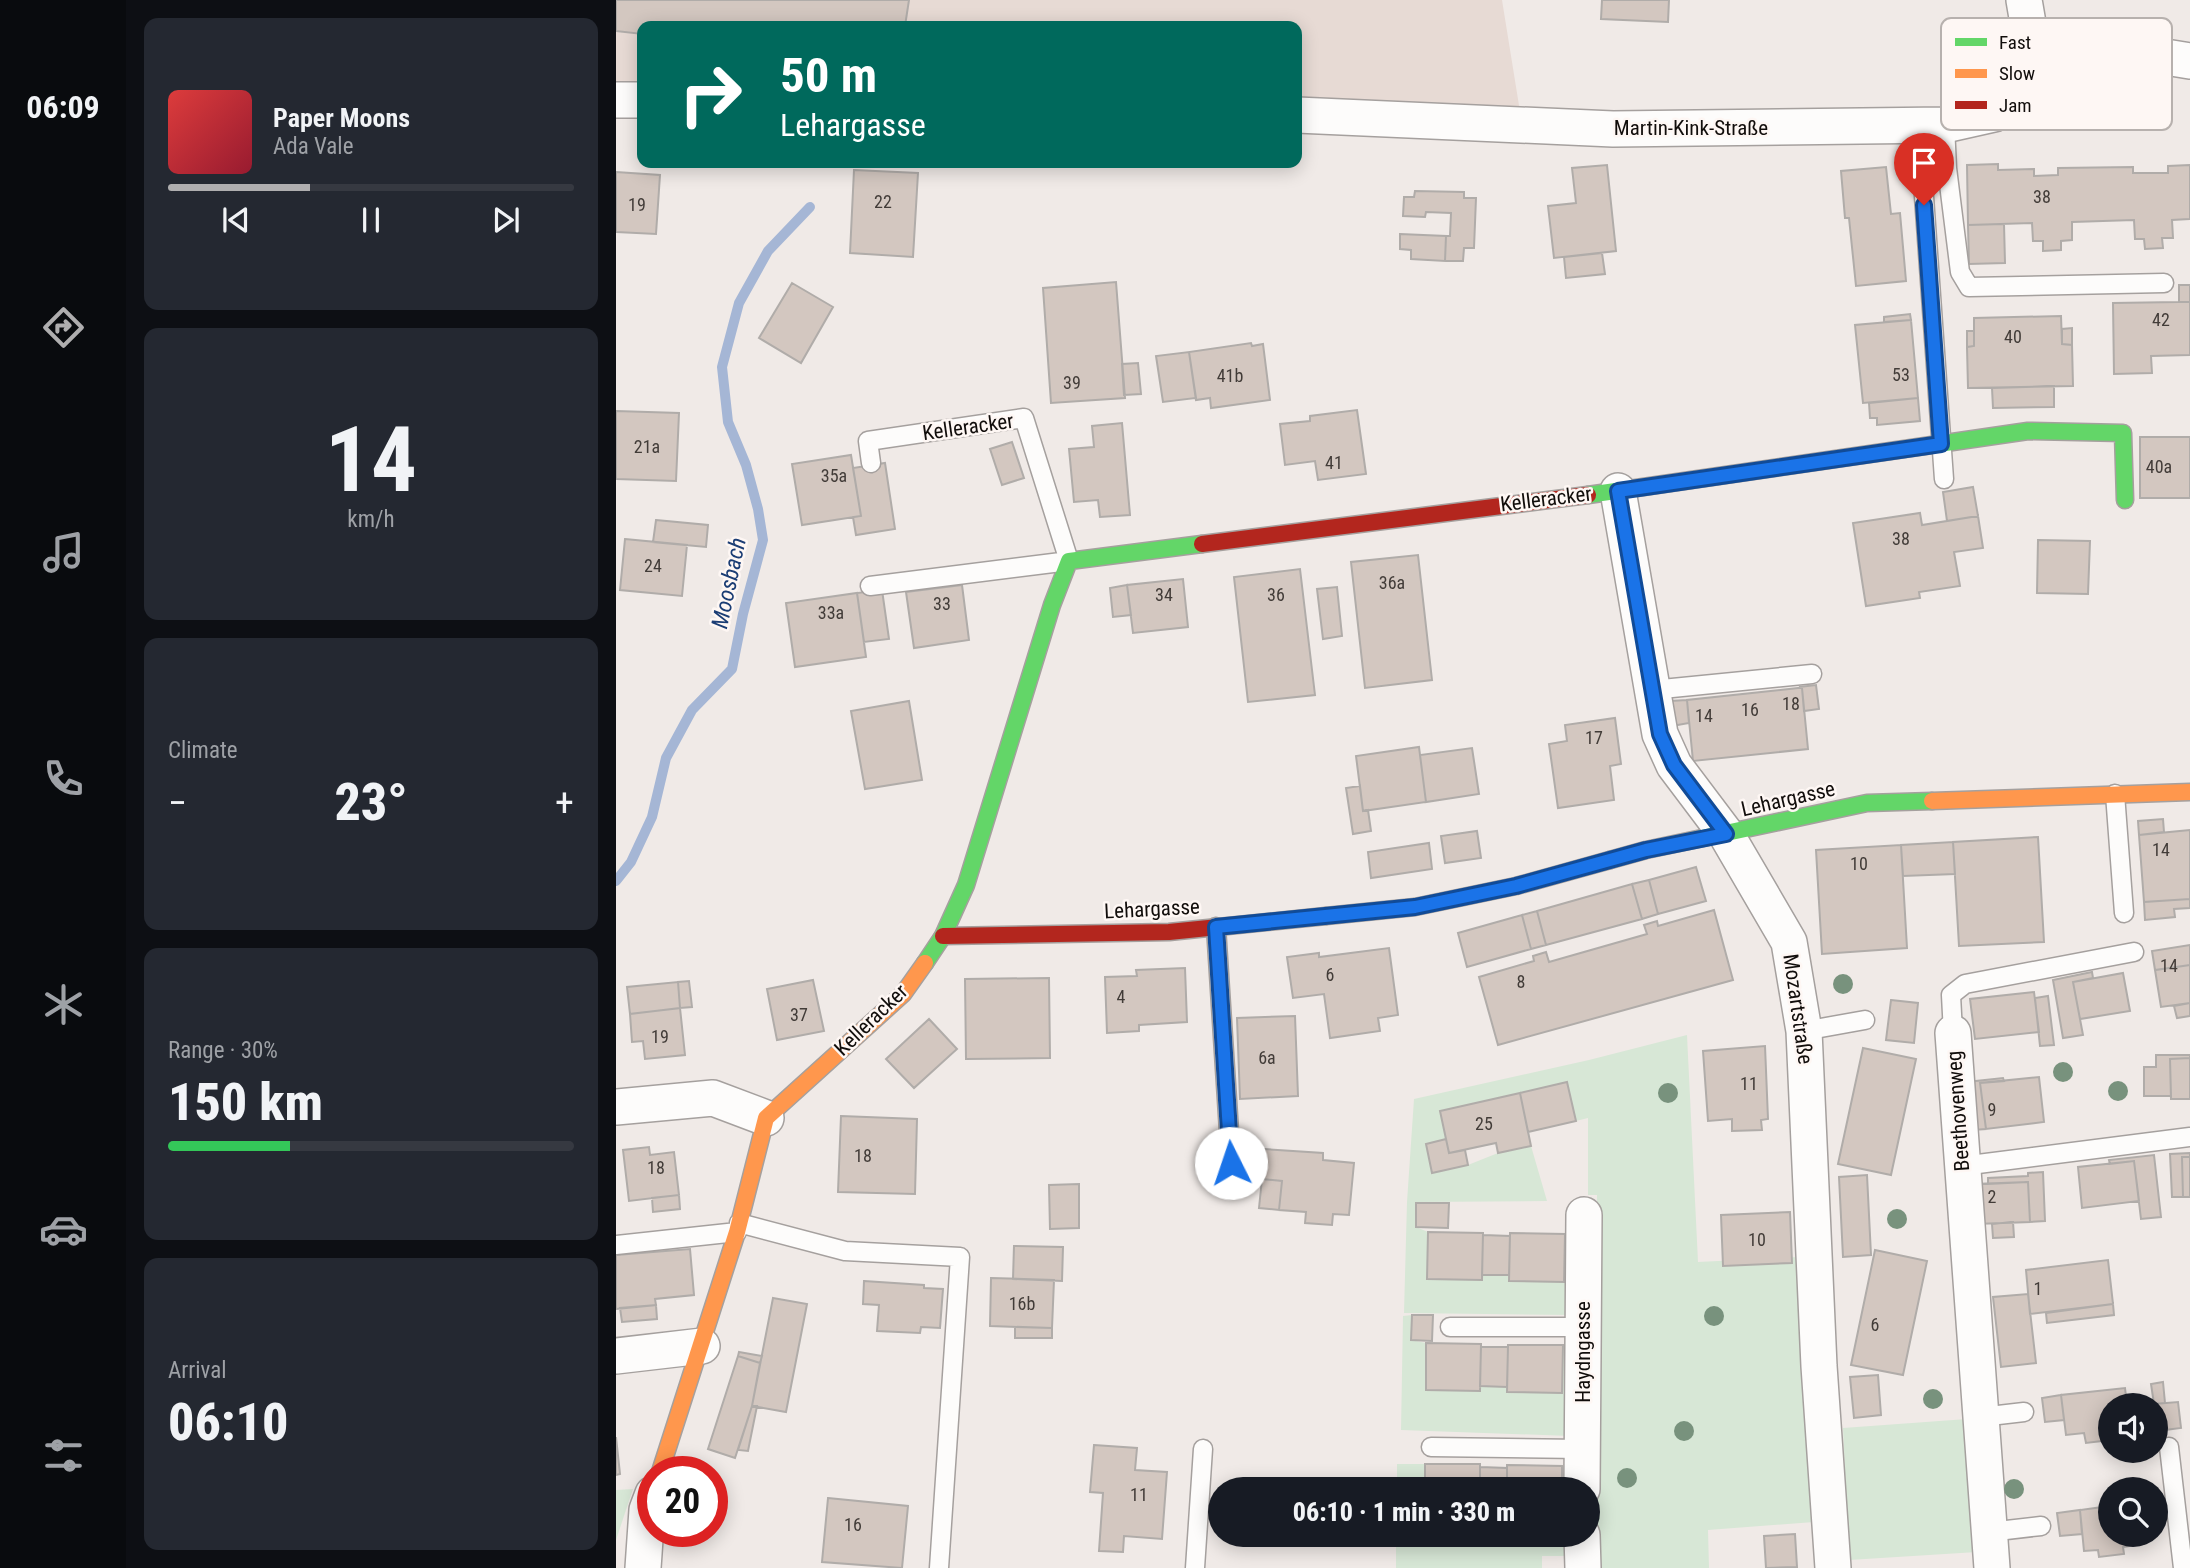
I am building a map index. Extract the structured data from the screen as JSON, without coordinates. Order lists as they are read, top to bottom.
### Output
{
  "streets": {
    "street": [
      "Martin-Kink-Straße",
      "Kelleracker",
      "Lehargasse",
      "Mozartstraße",
      "Beethovenweg",
      "Haydngasse"
    ]
  },
  "crossings": [
    ["Kelleracker", "Lehargasse"],
    ["Kelleracker", "Mozartstraße"],
    ["Lehargasse", "Mozartstraße"]
  ],
  "water": ["Moosbach"],
  "house_numbers": [
    "38",
    "22",
    "19",
    "42",
    "40",
    "53",
    "41b",
    "39",
    "21a",
    "41",
    "40a",
    "35a",
    "38",
    "24",
    "36a",
    "34",
    "36",
    "33",
    "33a",
    "18",
    "16",
    "14",
    "17",
    "14",
    "10",
    "14",
    "6",
    "8",
    "4",
    "37",
    "19",
    "6a",
    "11",
    "9",
    "25",
    "18",
    "18",
    "2",
    "10",
    "1",
    "16b",
    "6",
    "11",
    "16"
  ],
  "legend": ["Fast", "Slow", "Jam"],
  "page": {
    "tabs": "06:09",
    "turn": ["50 m", "Lehargasse"],
    "song": ["Paper Moons", "Ada Vale"],
    "tile": [
      ["14", "km/h"],
      "Climate",
      ["Range · 30%", "150 km"],
      ["Arrival", "06:10"]
    ],
    "heat": ["−", "23°", "+"],
    "limit": "20",
    "trip": "06:10 · 1 min · 330 m"
  }
}
